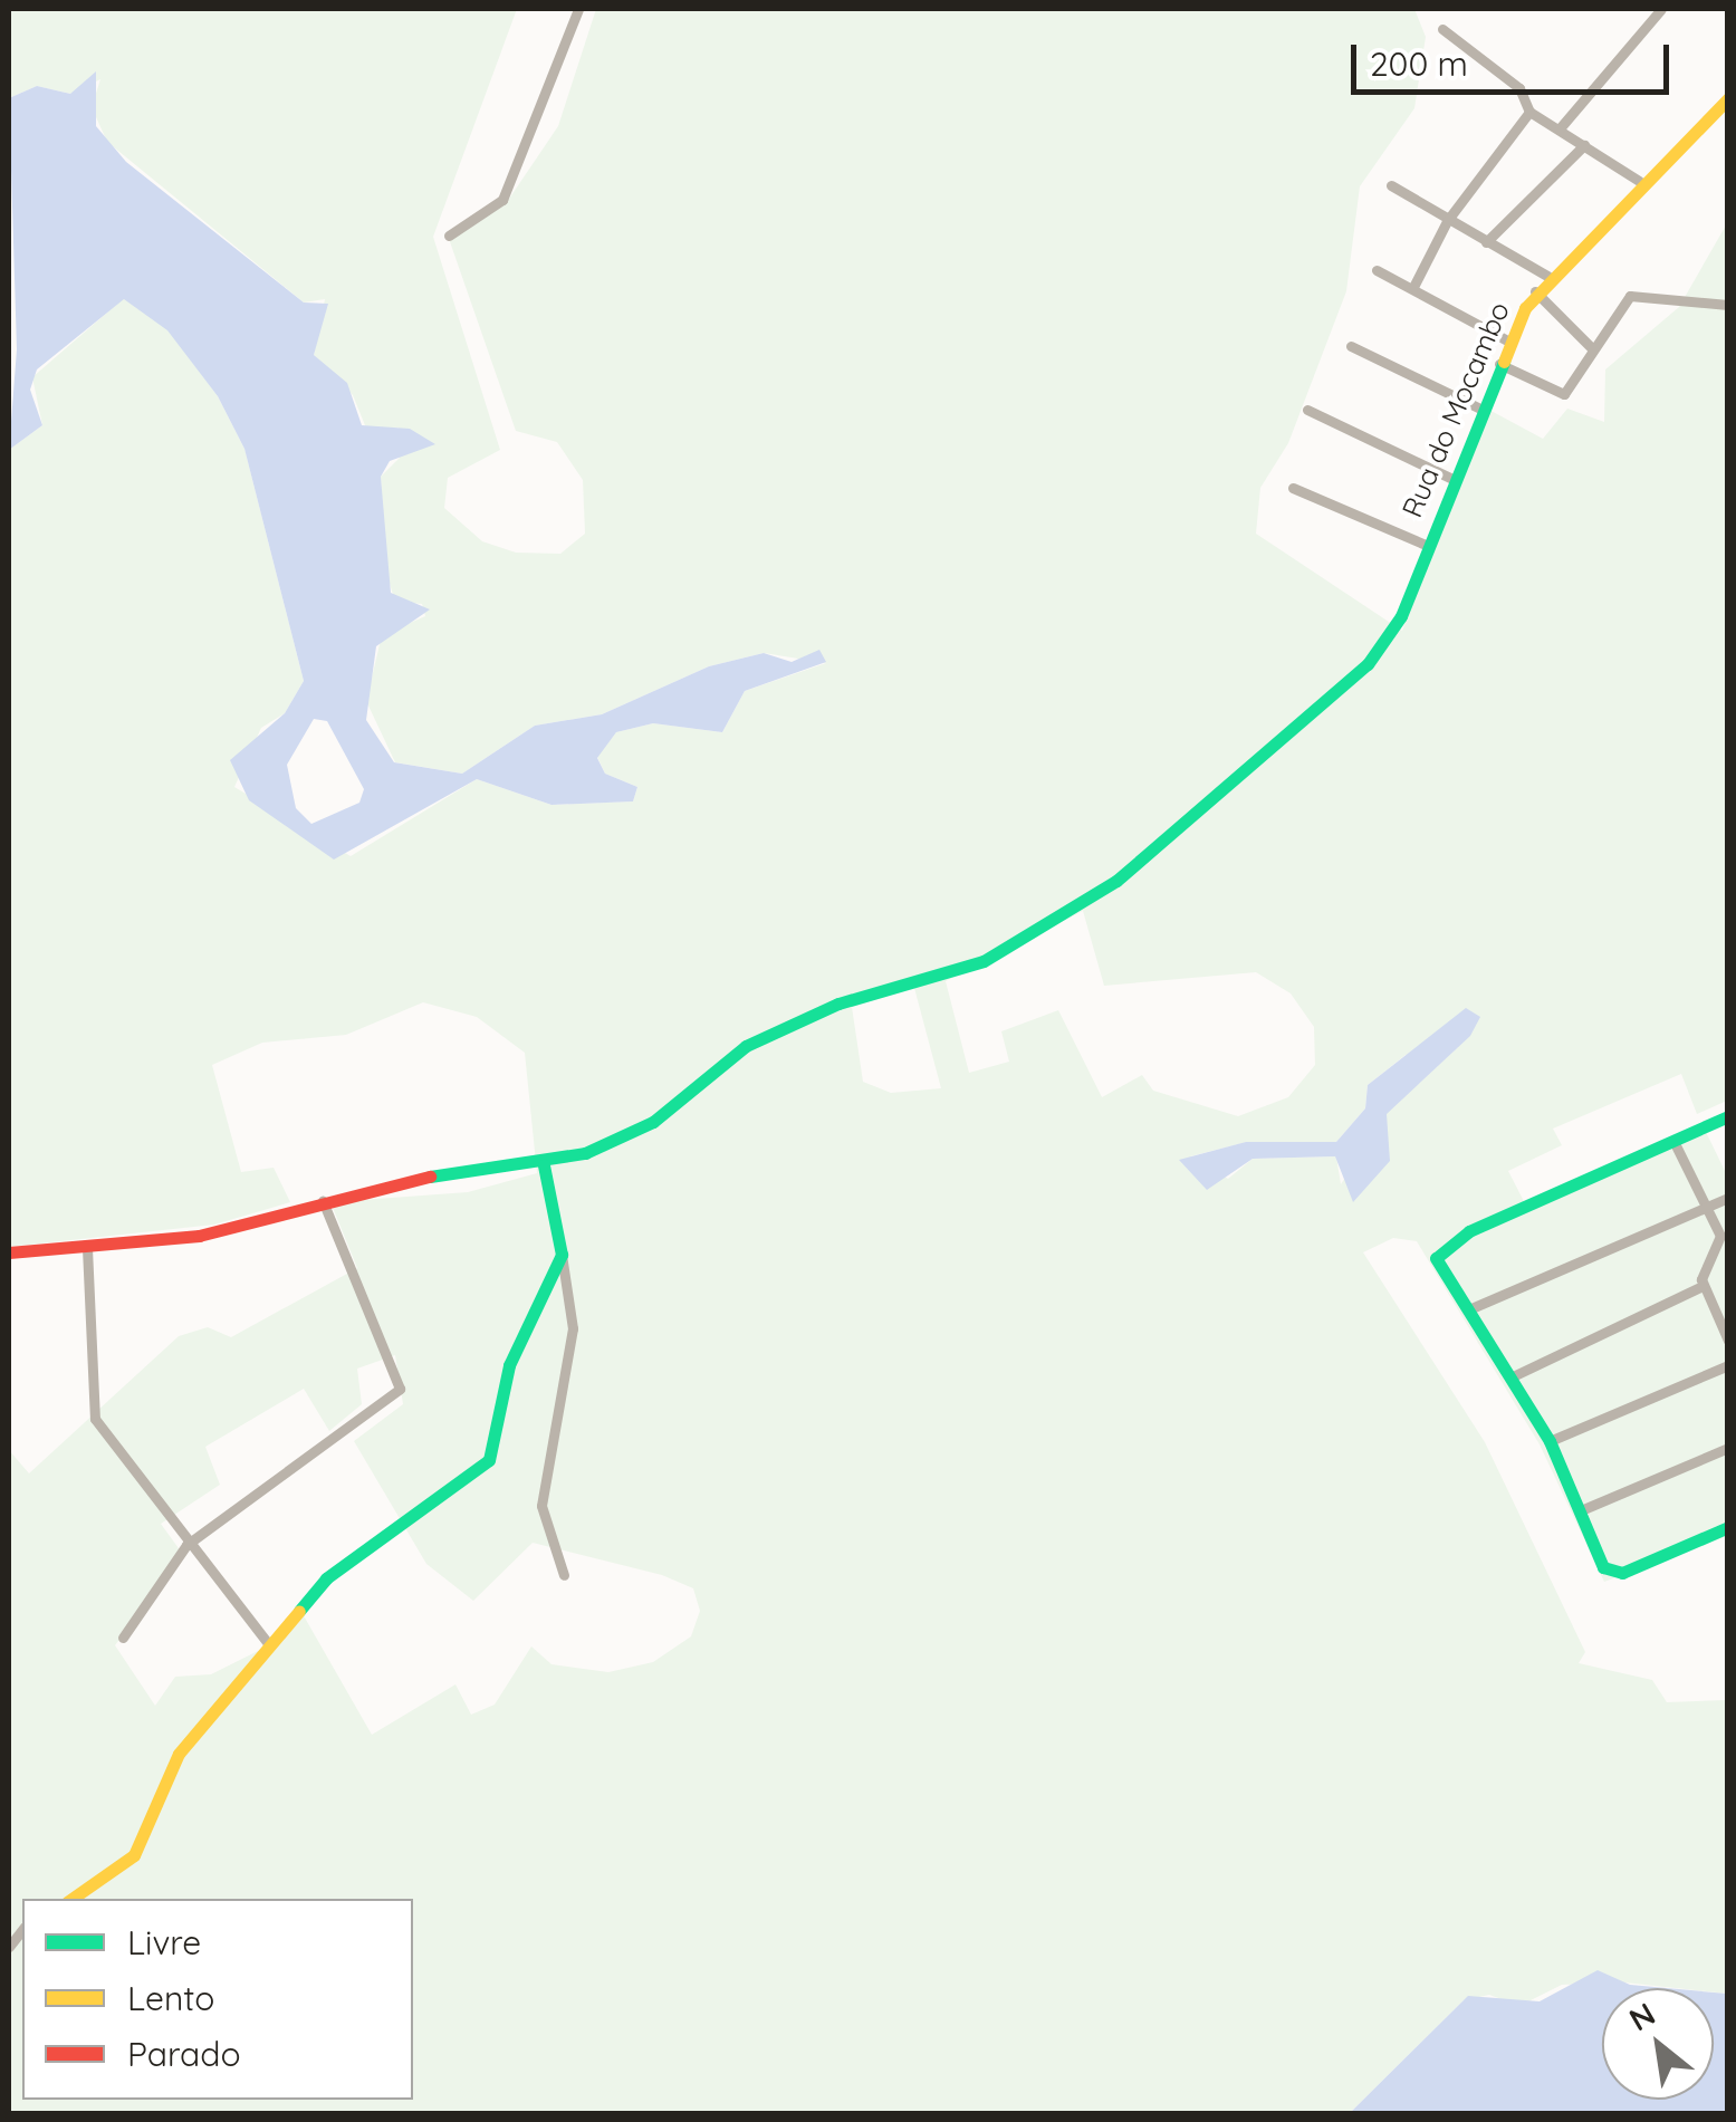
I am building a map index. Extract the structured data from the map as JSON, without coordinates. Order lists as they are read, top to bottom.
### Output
{
  "streets": {
    "street": ["Rua do Mocambo"]
  },
  "legend": ["Livre", "Lento", "Parado"],
  "scale_bar": "200 m",
  "north": "top left"
}
